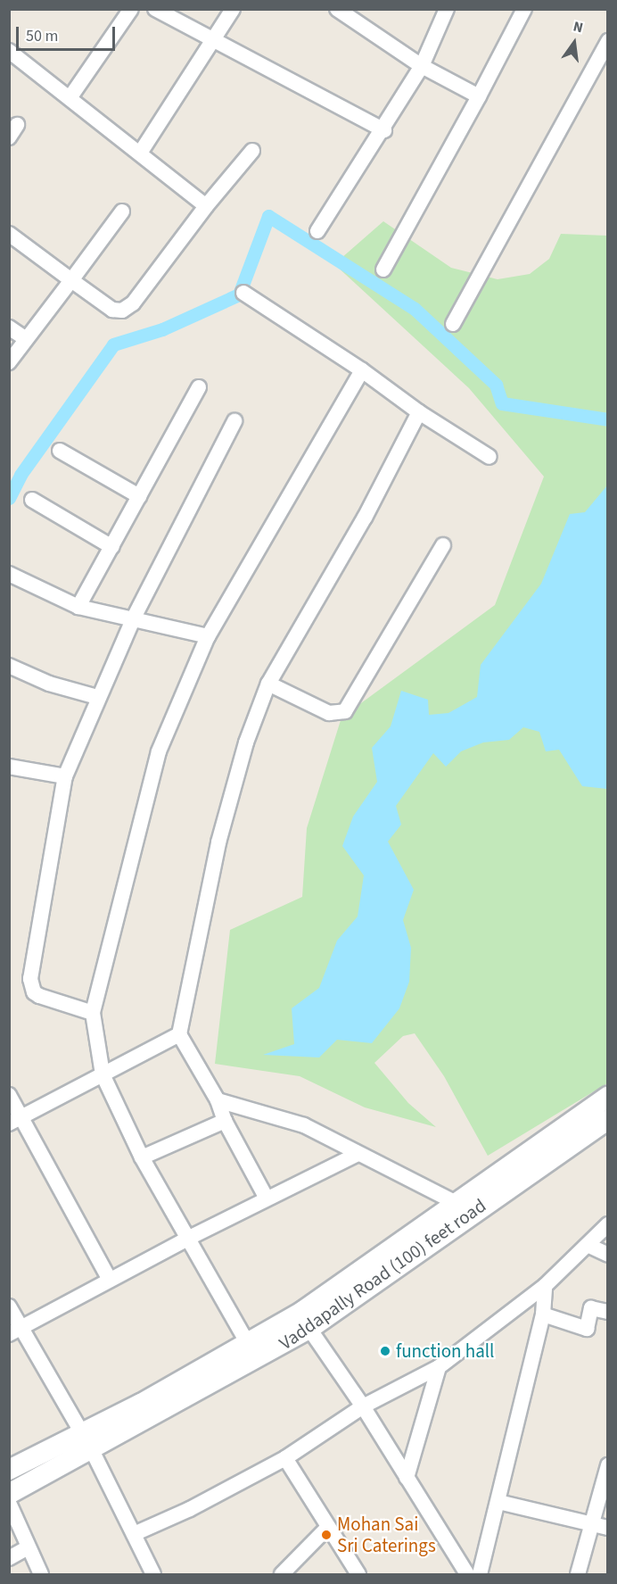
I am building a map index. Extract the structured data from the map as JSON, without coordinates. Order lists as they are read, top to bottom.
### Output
{
  "streets": {
    "main road": ["Vaddapally Road (100) feet road"]
  },
  "places": ["function hall", "Mohan Sai Sri Caterings"],
  "scale_bar": "50 m",
  "north": "top"
}
